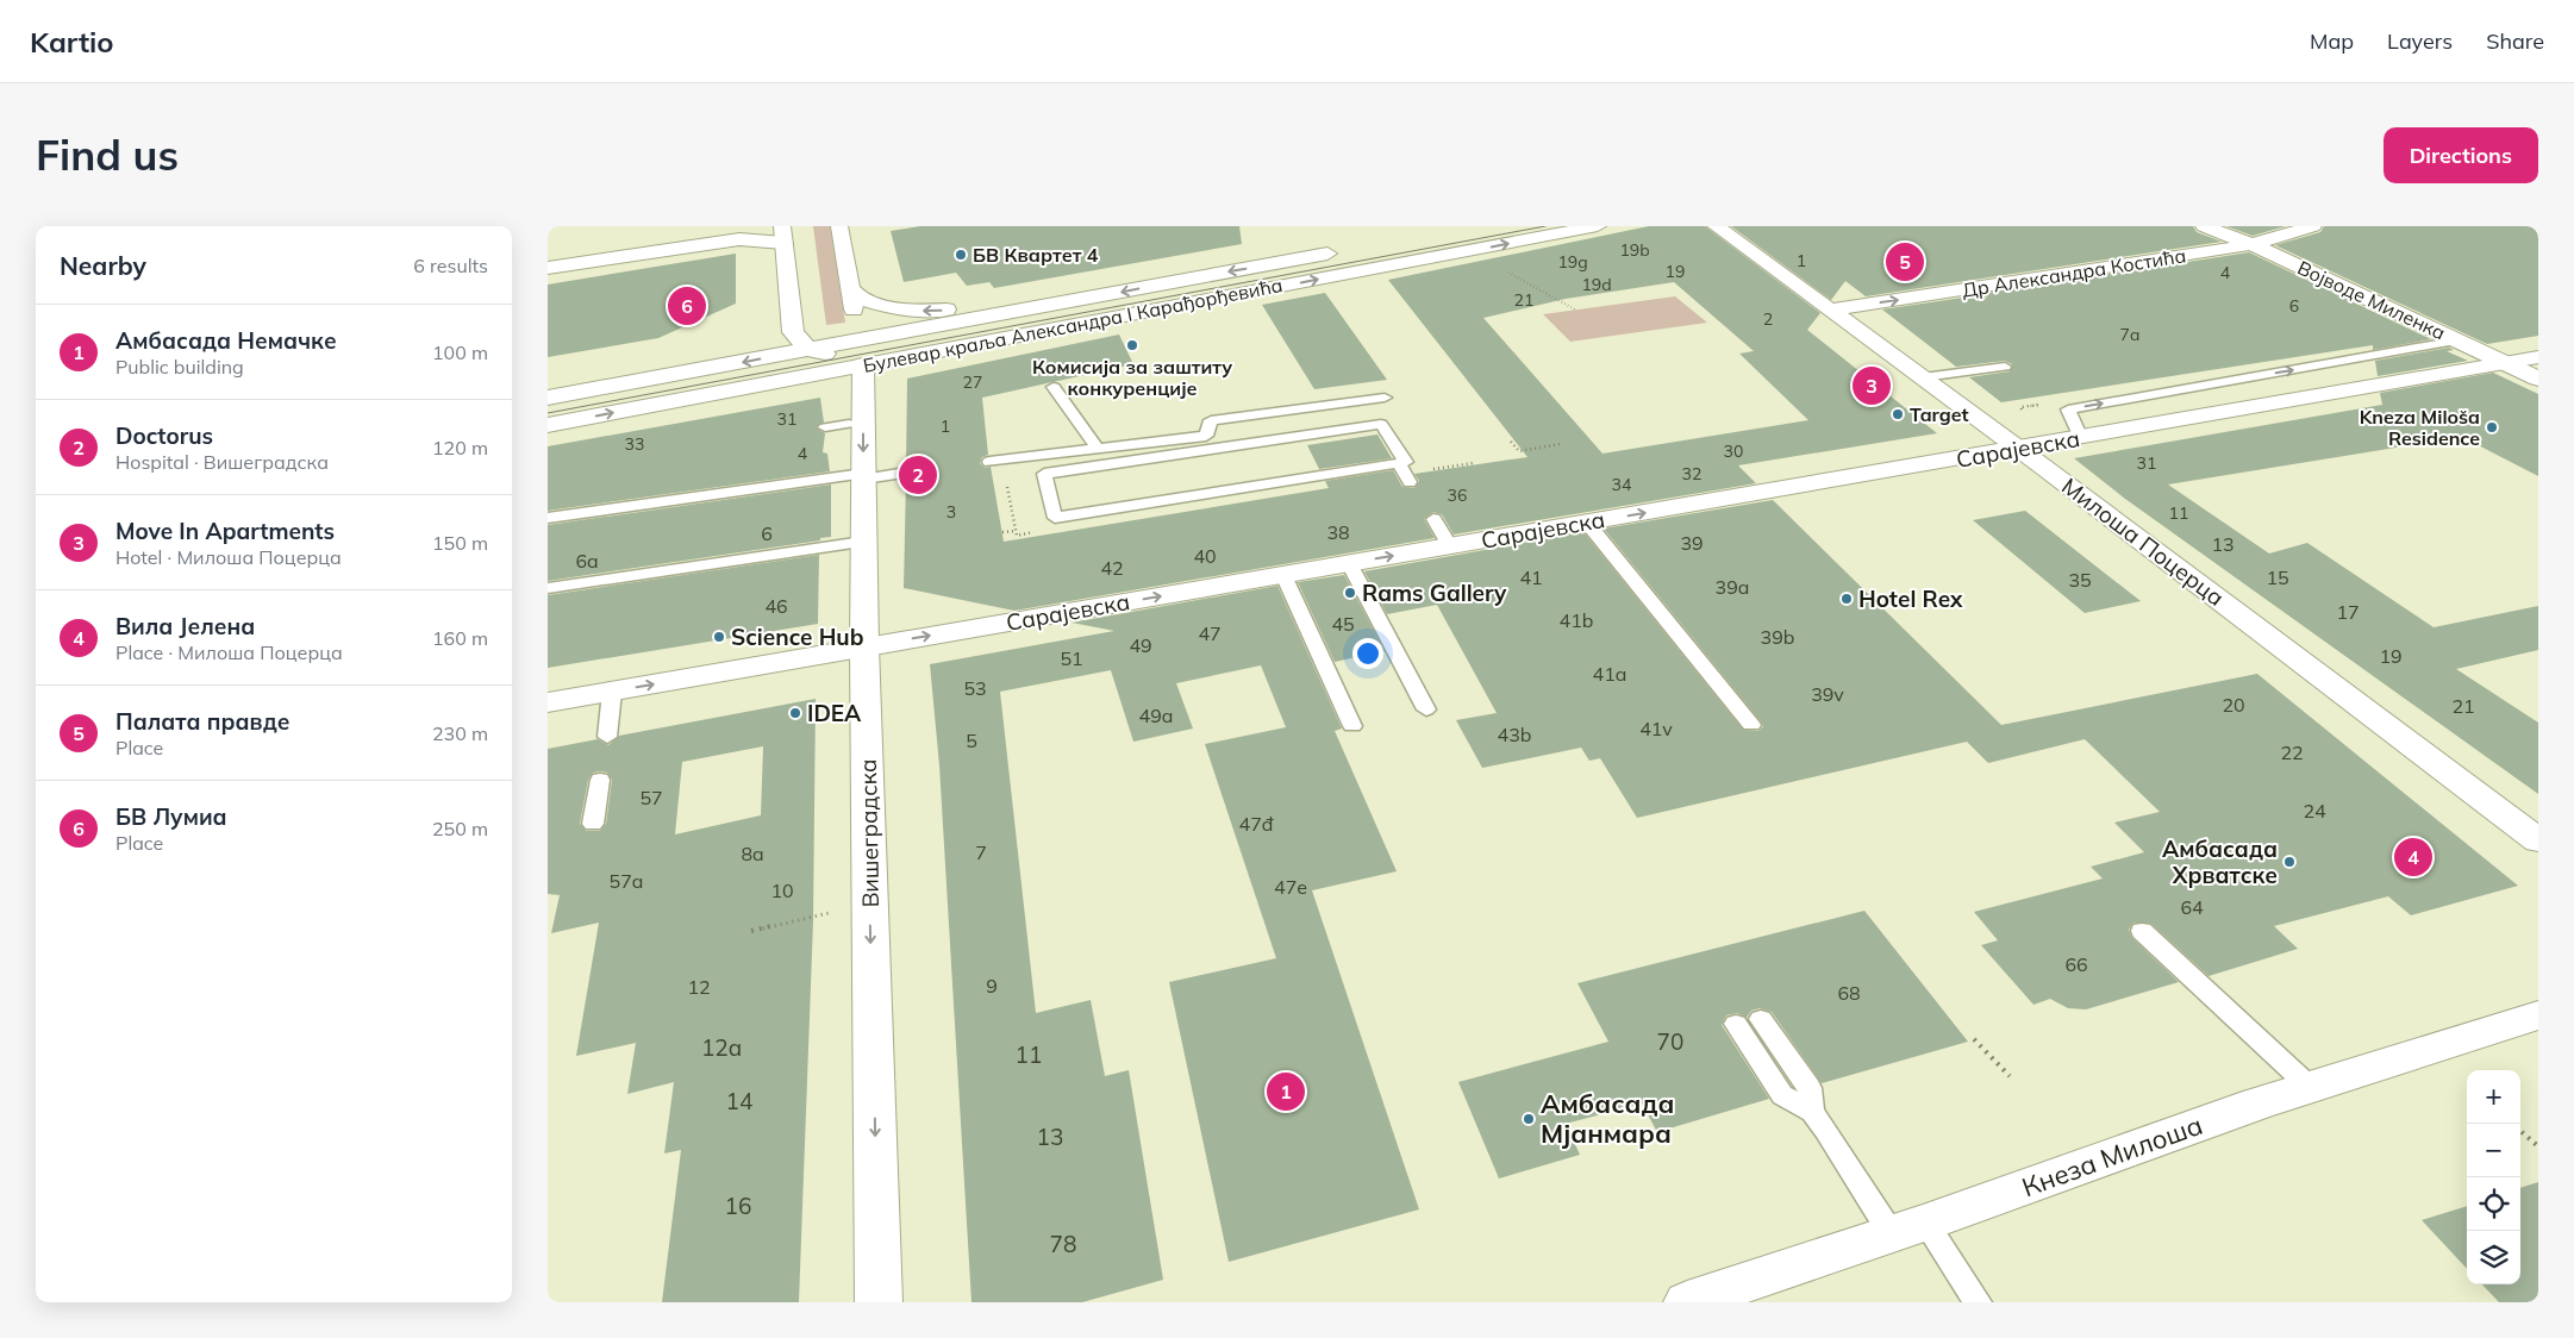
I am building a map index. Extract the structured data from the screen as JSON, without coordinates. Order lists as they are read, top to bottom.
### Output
{
  "streets": {
    "street": [
      "Др Александра Костића",
      "Војводе Миленка",
      "Булевар краља Александра I Карађорђевића",
      "Сарајевска",
      "Милоша Поцерца",
      "Вишеградска",
      "Кнеза Милоша"
    ]
  },
  "crossings": [
    ["Др Александра Костића", "Војводе Миленка"],
    ["Др Александра Костића", "Милоша Поцерца"],
    ["Војводе Миленка", "Сарајевска"],
    ["Булевар краља Александра I Карађорђевића", "Вишеградска"],
    ["Сарајевска", "Милоша Поцерца"],
    ["Сарајевска", "Вишеградска"]
  ],
  "one_way": ["Др Александра Костића", "Сарајевска", "Вишеградска"],
  "places": [
    "БВ Квартет 4",
    "Комисија за заштиту конкуренције",
    "Target",
    "Kneza Miloša Residence",
    "Rams Gallery",
    "Hotel Rex",
    "Science Hub",
    "IDEA",
    "Амбасада Хрватске",
    "Амбасада Мјанмара"
  ],
  "house_numbers": [
    "19b",
    "1",
    "19g",
    "19",
    "4",
    "19d",
    "21",
    "6",
    "2",
    "7a",
    "27",
    "31",
    "1",
    "33",
    "30",
    "4",
    "31",
    "32",
    "34",
    "36",
    "3",
    "11",
    "38",
    "6",
    "39",
    "13",
    "40",
    "6a",
    "42",
    "41",
    "15",
    "35",
    "39a",
    "46",
    "17",
    "41b",
    "45",
    "47",
    "39b",
    "49",
    "19",
    "51",
    "41a",
    "53",
    "39v",
    "20",
    "21",
    "49a",
    "41v",
    "43b",
    "5",
    "22",
    "57",
    "24",
    "47đ",
    "7",
    "8a",
    "57a",
    "47e",
    "10",
    "64",
    "66",
    "9",
    "12",
    "68",
    "70",
    "12a",
    "11",
    "14",
    "13",
    "16",
    "78"
  ],
  "page": {
    "header": "Kartio",
    "nav": ["Map", "Layers", "Share"],
    "buttons": "Directions",
    "title": "Find us",
    "heading": ["Nearby", "6 results"],
    "pins": [
      "5",
      "6",
      "3",
      "2",
      "4",
      "1"
    ],
    "list": [
      {
        "mark": "1",
        "name": "Амбасада Немачке",
        "note": "Public building",
        "value": "100 m"
      },
      {
        "mark": "2",
        "name": "Doctorus",
        "note": "Hospital · Вишеградска",
        "value": "120 m"
      },
      {
        "mark": "3",
        "name": "Move In Apartments",
        "note": "Hotel · Милоша Поцерца",
        "value": "150 m"
      },
      {
        "mark": "4",
        "name": "Вила Јелена",
        "note": "Place · Милоша Поцерца",
        "value": "160 m"
      },
      {
        "mark": "5",
        "name": "Палата правде",
        "note": "Place",
        "value": "230 m"
      },
      {
        "mark": "6",
        "name": "БВ Лумиа",
        "note": "Place",
        "value": "250 m"
      }
    ],
    "map_buttons": ["+", "−"]
  }
}
